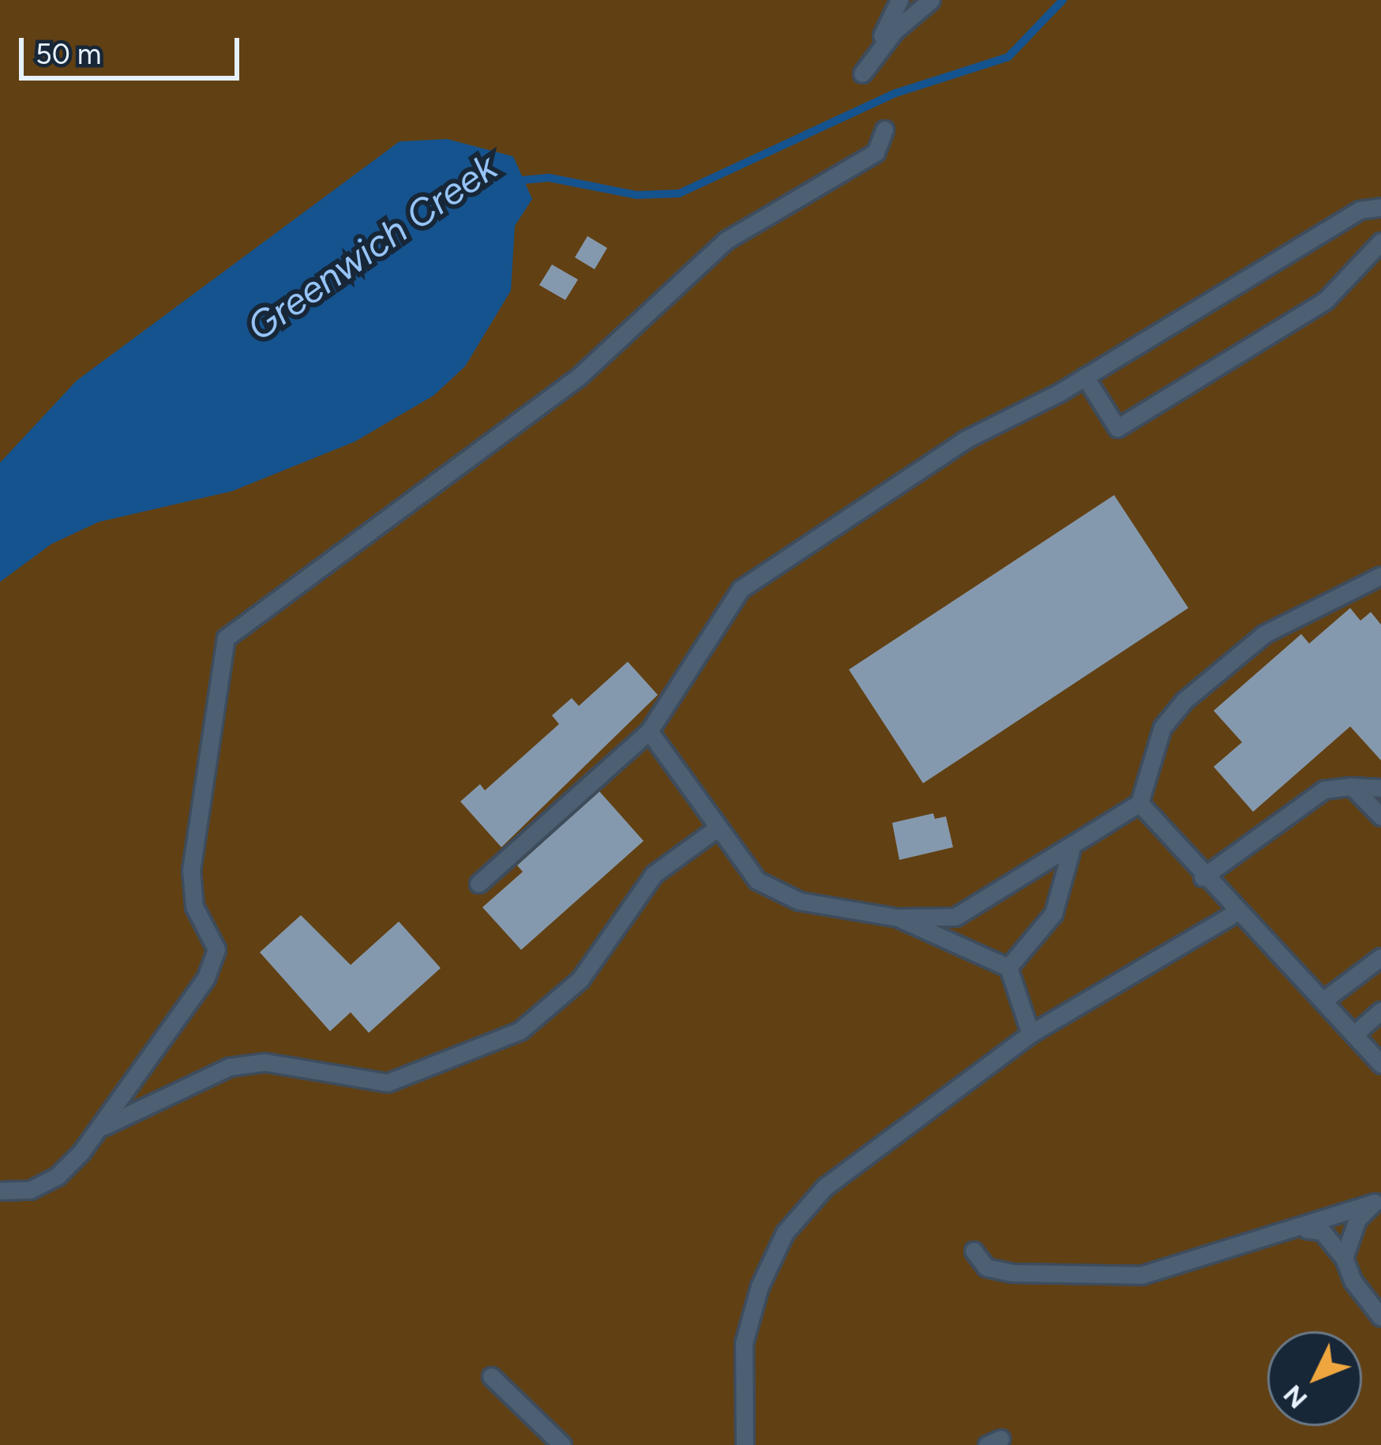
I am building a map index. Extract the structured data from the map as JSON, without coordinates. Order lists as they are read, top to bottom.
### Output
{
  "water": ["Greenwich Creek"],
  "scale_bar": "50 m",
  "north": "bottom left"
}
